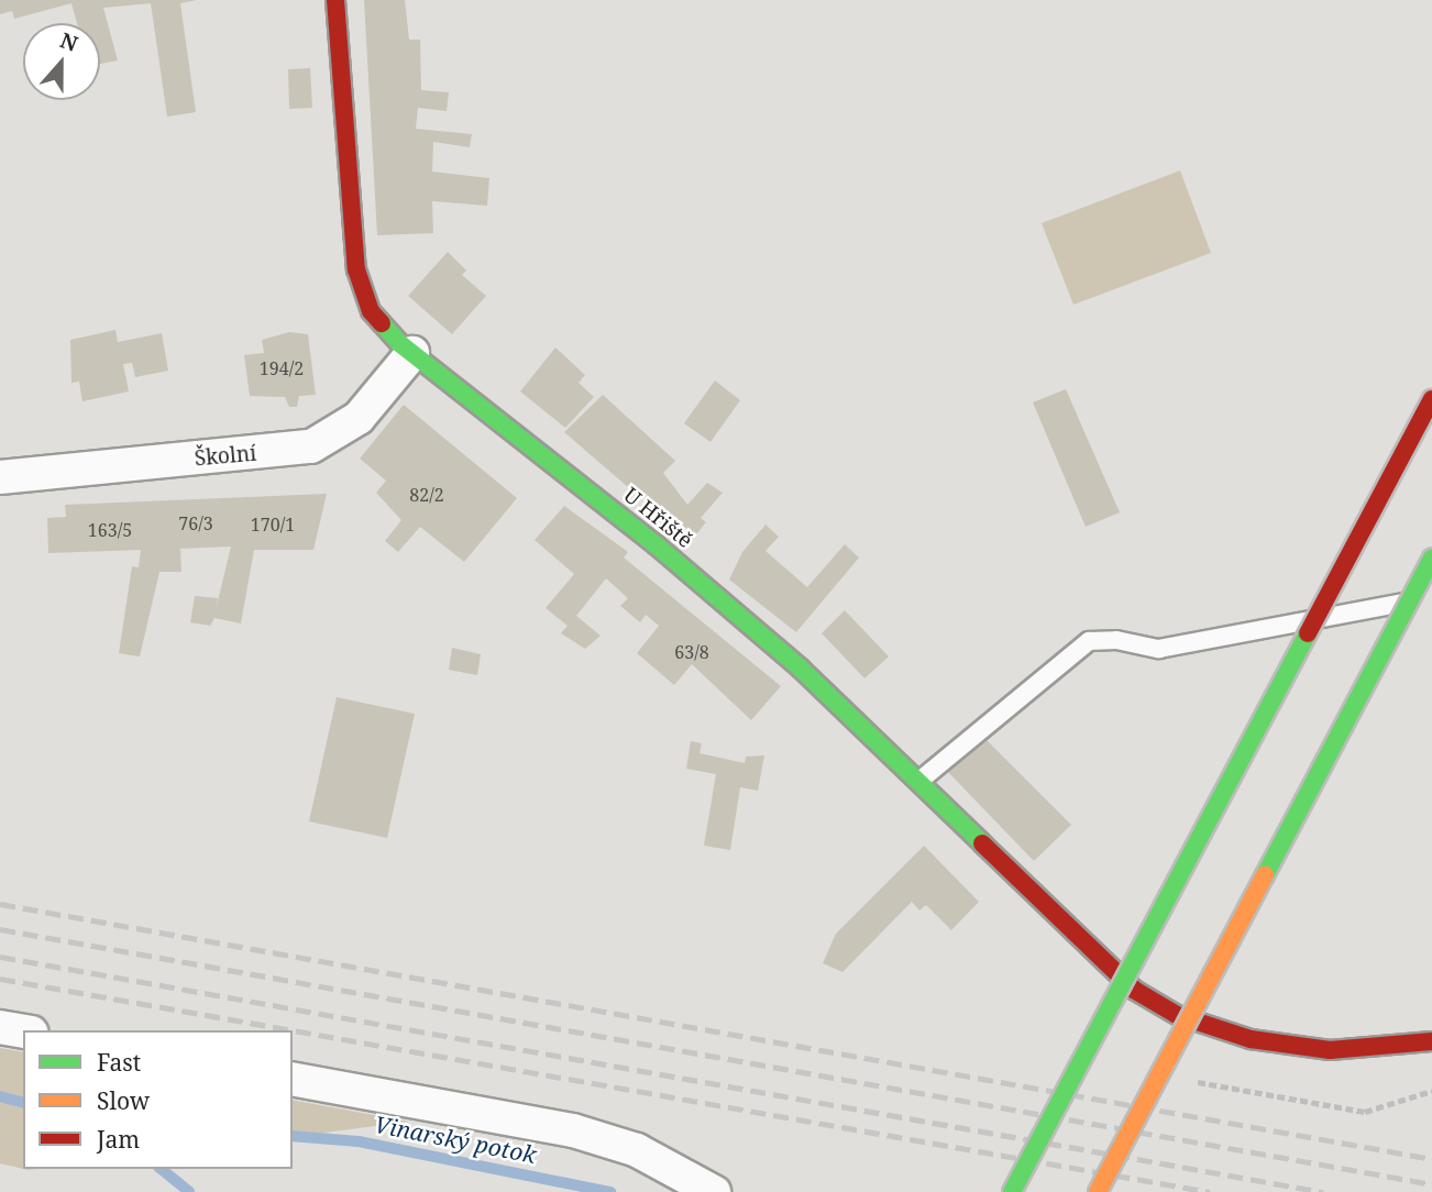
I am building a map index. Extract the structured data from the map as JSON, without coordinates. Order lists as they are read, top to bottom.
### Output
{
  "streets": {
    "main road": ["U Hřiště"],
    "street": ["Školní"]
  },
  "crossings": [
    ["Školní", "U Hřiště"]
  ],
  "water": ["Vinarský potok"],
  "house_numbers": [
    "194/2",
    "82/2",
    "76/3",
    "170/1",
    "163/5",
    "63/8"
  ],
  "legend": ["Fast", "Slow", "Jam"],
  "north": "top"
}
